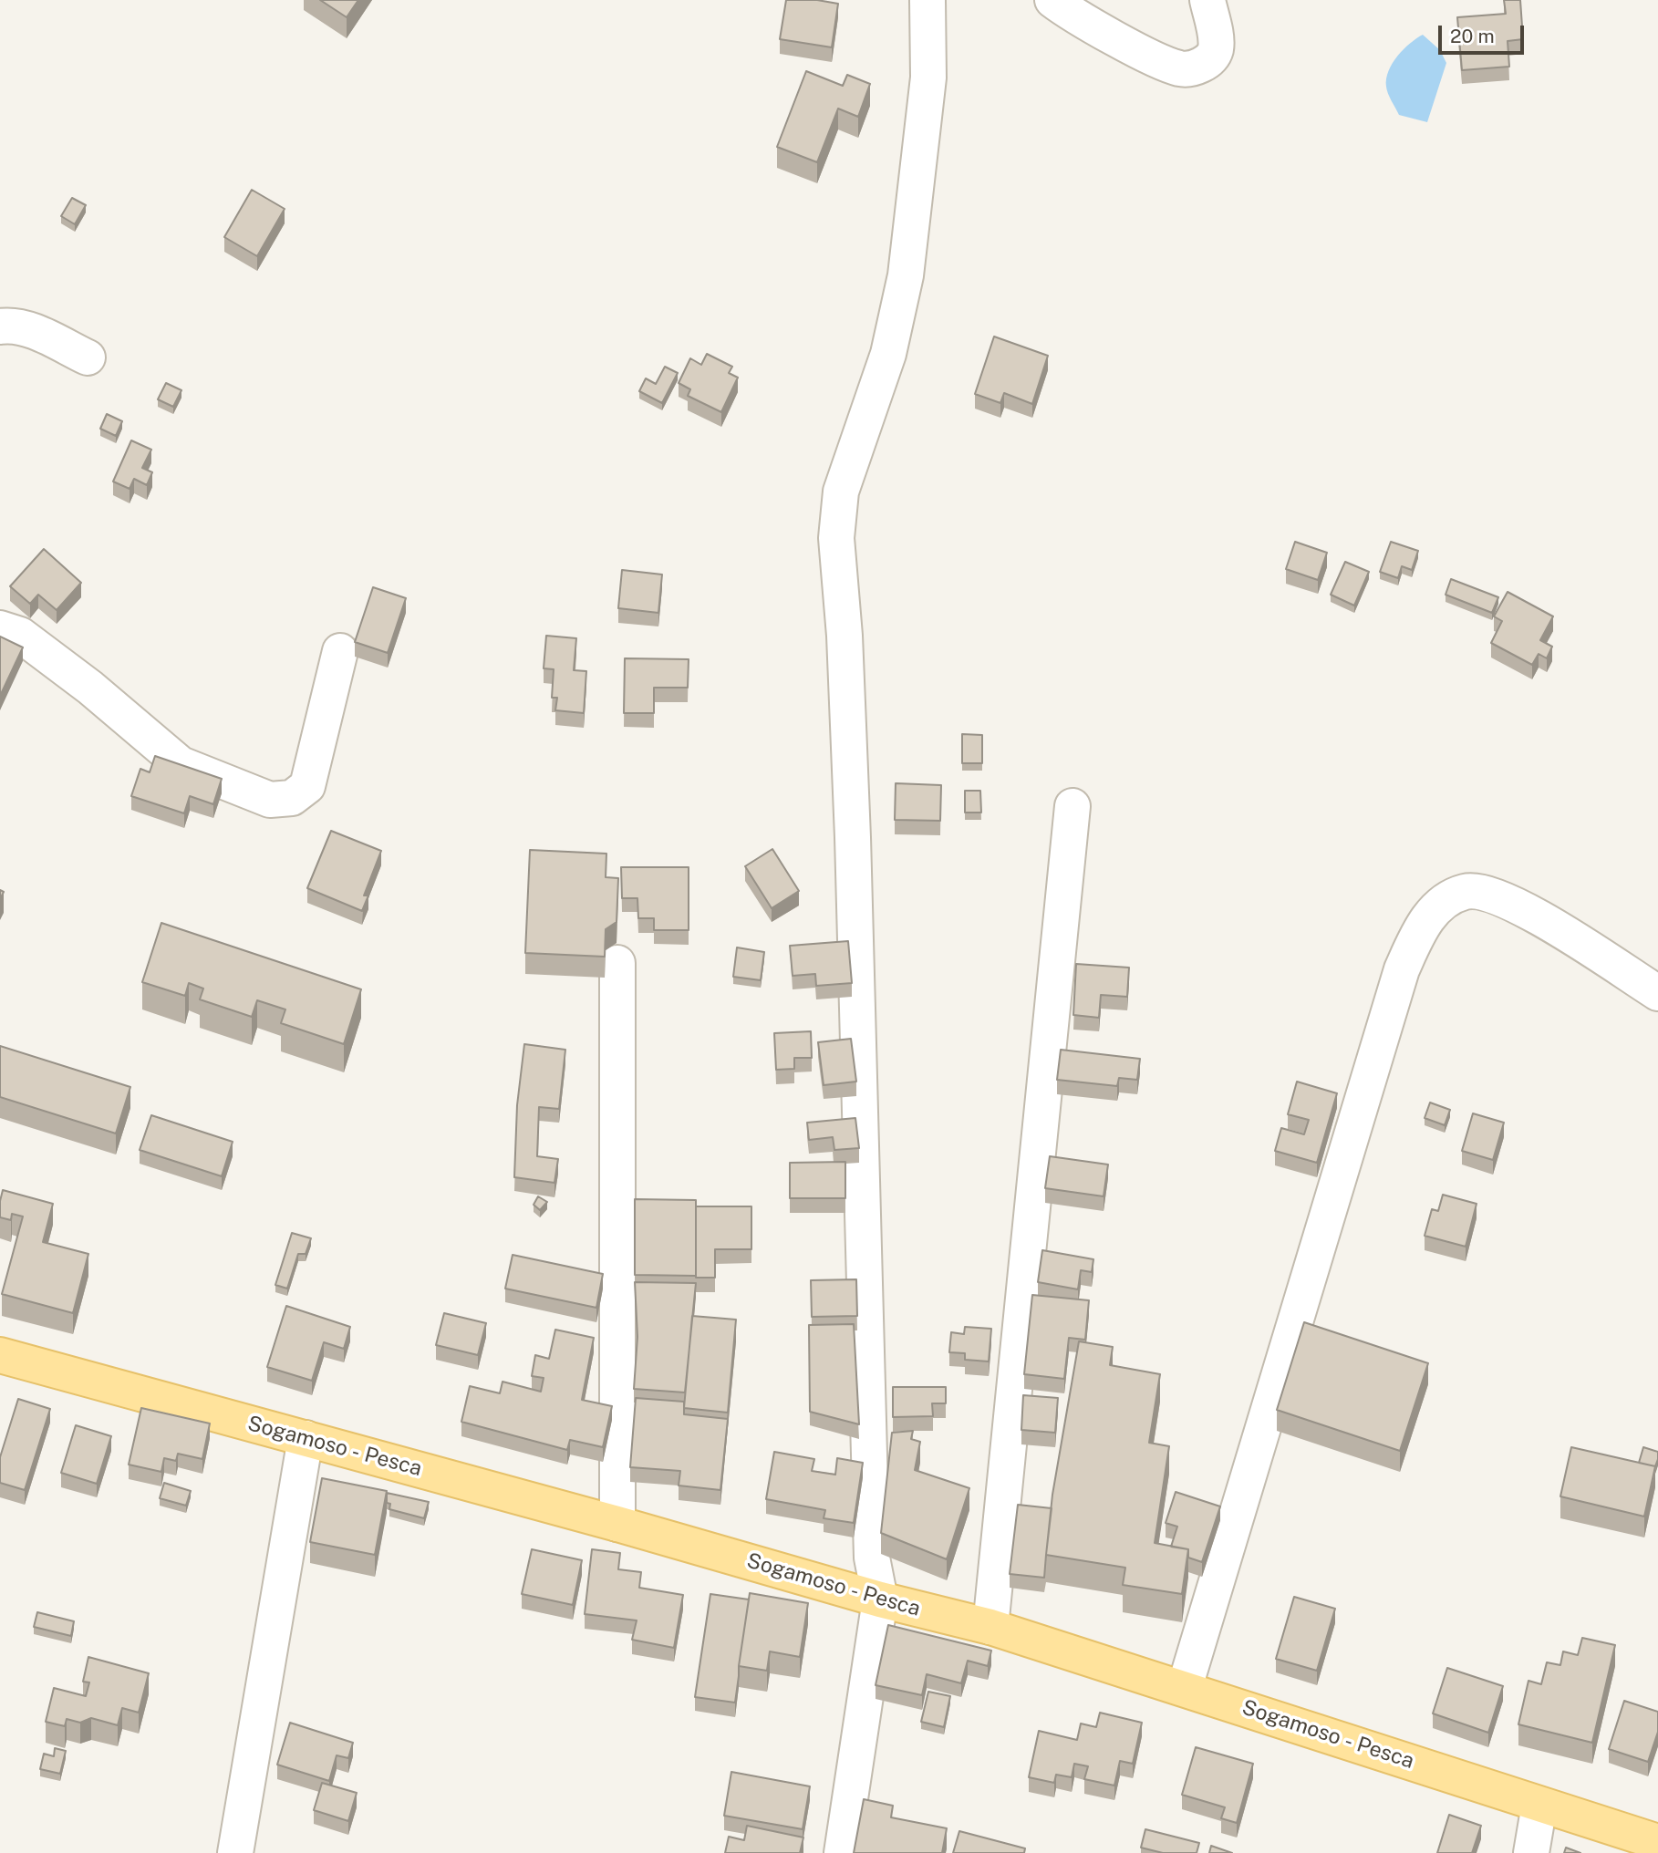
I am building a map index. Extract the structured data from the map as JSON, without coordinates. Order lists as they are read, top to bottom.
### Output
{
  "streets": {
    "main road": ["Sogamoso - Pesca"]
  },
  "scale_bar": "20 m"
}
